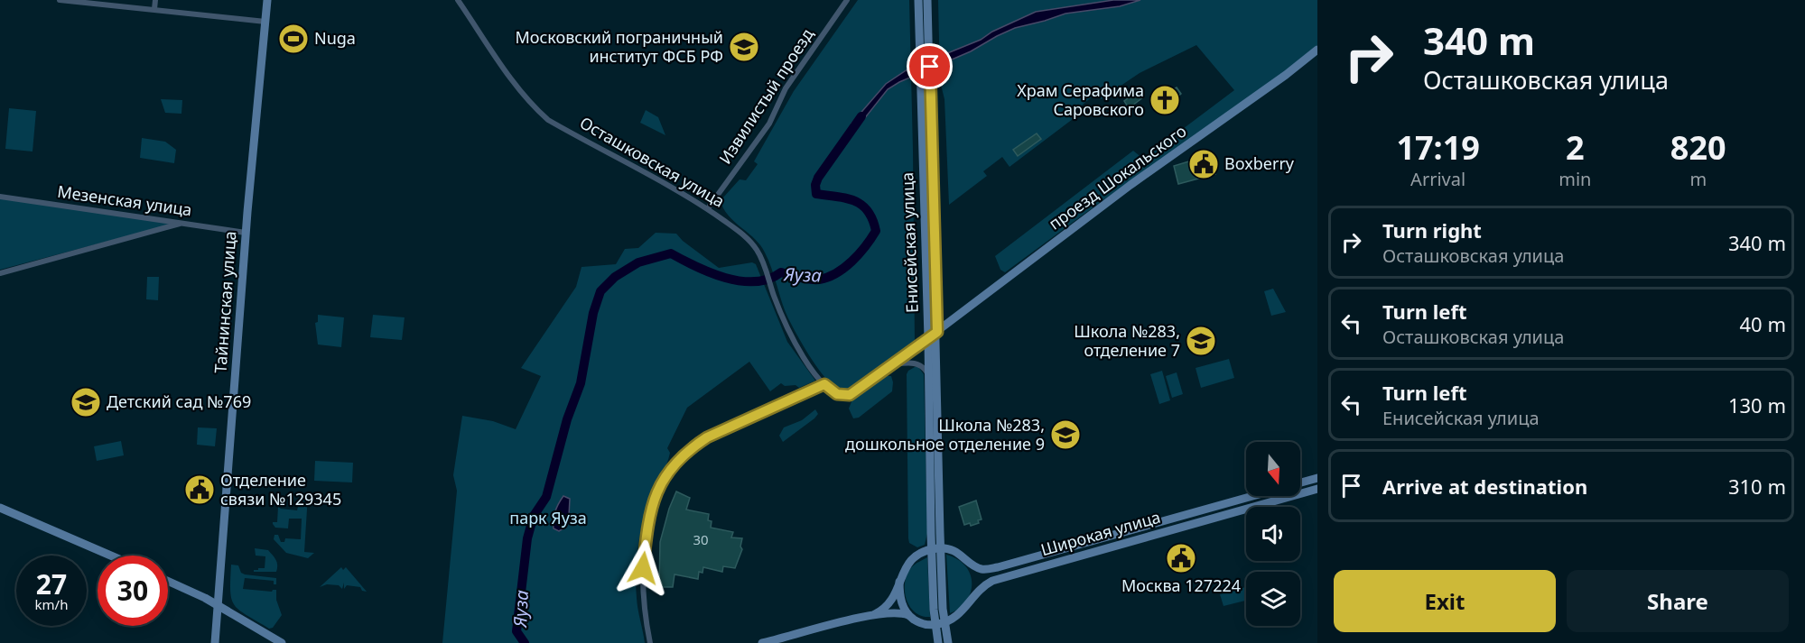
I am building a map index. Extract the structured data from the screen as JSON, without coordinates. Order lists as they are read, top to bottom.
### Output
{
  "streets": {
    "main road": [
      "проезд Шокальского",
      "Енисейская улица",
      "Тайнинская улица",
      "Широкая улица"
    ],
    "street": ["Извилистый проезд", "Осташковская улица", "Мезенская улица"]
  },
  "crossings": [
    ["Извилистый проезд", "Осташковская улица"],
    ["проезд Шокальского", "Енисейская улица"],
    ["Мезенская улица", "Тайнинская улица"],
    ["Енисейская улица", "Широкая улица"]
  ],
  "water": ["Яуза"],
  "parks": ["парк Яуза"],
  "places": {
    "sports": ["Nuga"],
    "school or university": [
      "Московский пограничный институт ФСБ РФ",
      "Школа №283, отделение 7",
      "Детский сад №769",
      "Школа №283, дошкольное отделение 9"
    ],
    "church": ["Храм Серафима Саровского"],
    "public building": ["Boxberry", "Отделение связи №129345", "Москва 127224"]
  },
  "house_numbers": ["30"],
  "north": "bottom",
  "page": {
    "turn": ["340 m", "Осташковская улица"],
    "eta": [
      "17:19",
      "Arrival",
      "2",
      "min",
      "820",
      "m"
    ],
    "list": [
      {
        "name": "Turn right",
        "note": "Осташковская улица",
        "value": "340 m"
      },
      {
        "name": "Turn left",
        "note": "Осташковская улица",
        "value": "40 m"
      },
      {
        "name": "Turn left",
        "note": "Енисейская улица",
        "value": "130 m"
      },
      {
        "name": "Arrive at destination",
        "value": "310 m"
      }
    ],
    "speed": "27 km/h",
    "limit": "30",
    "buttons": ["Exit", "Share"]
  }
}
